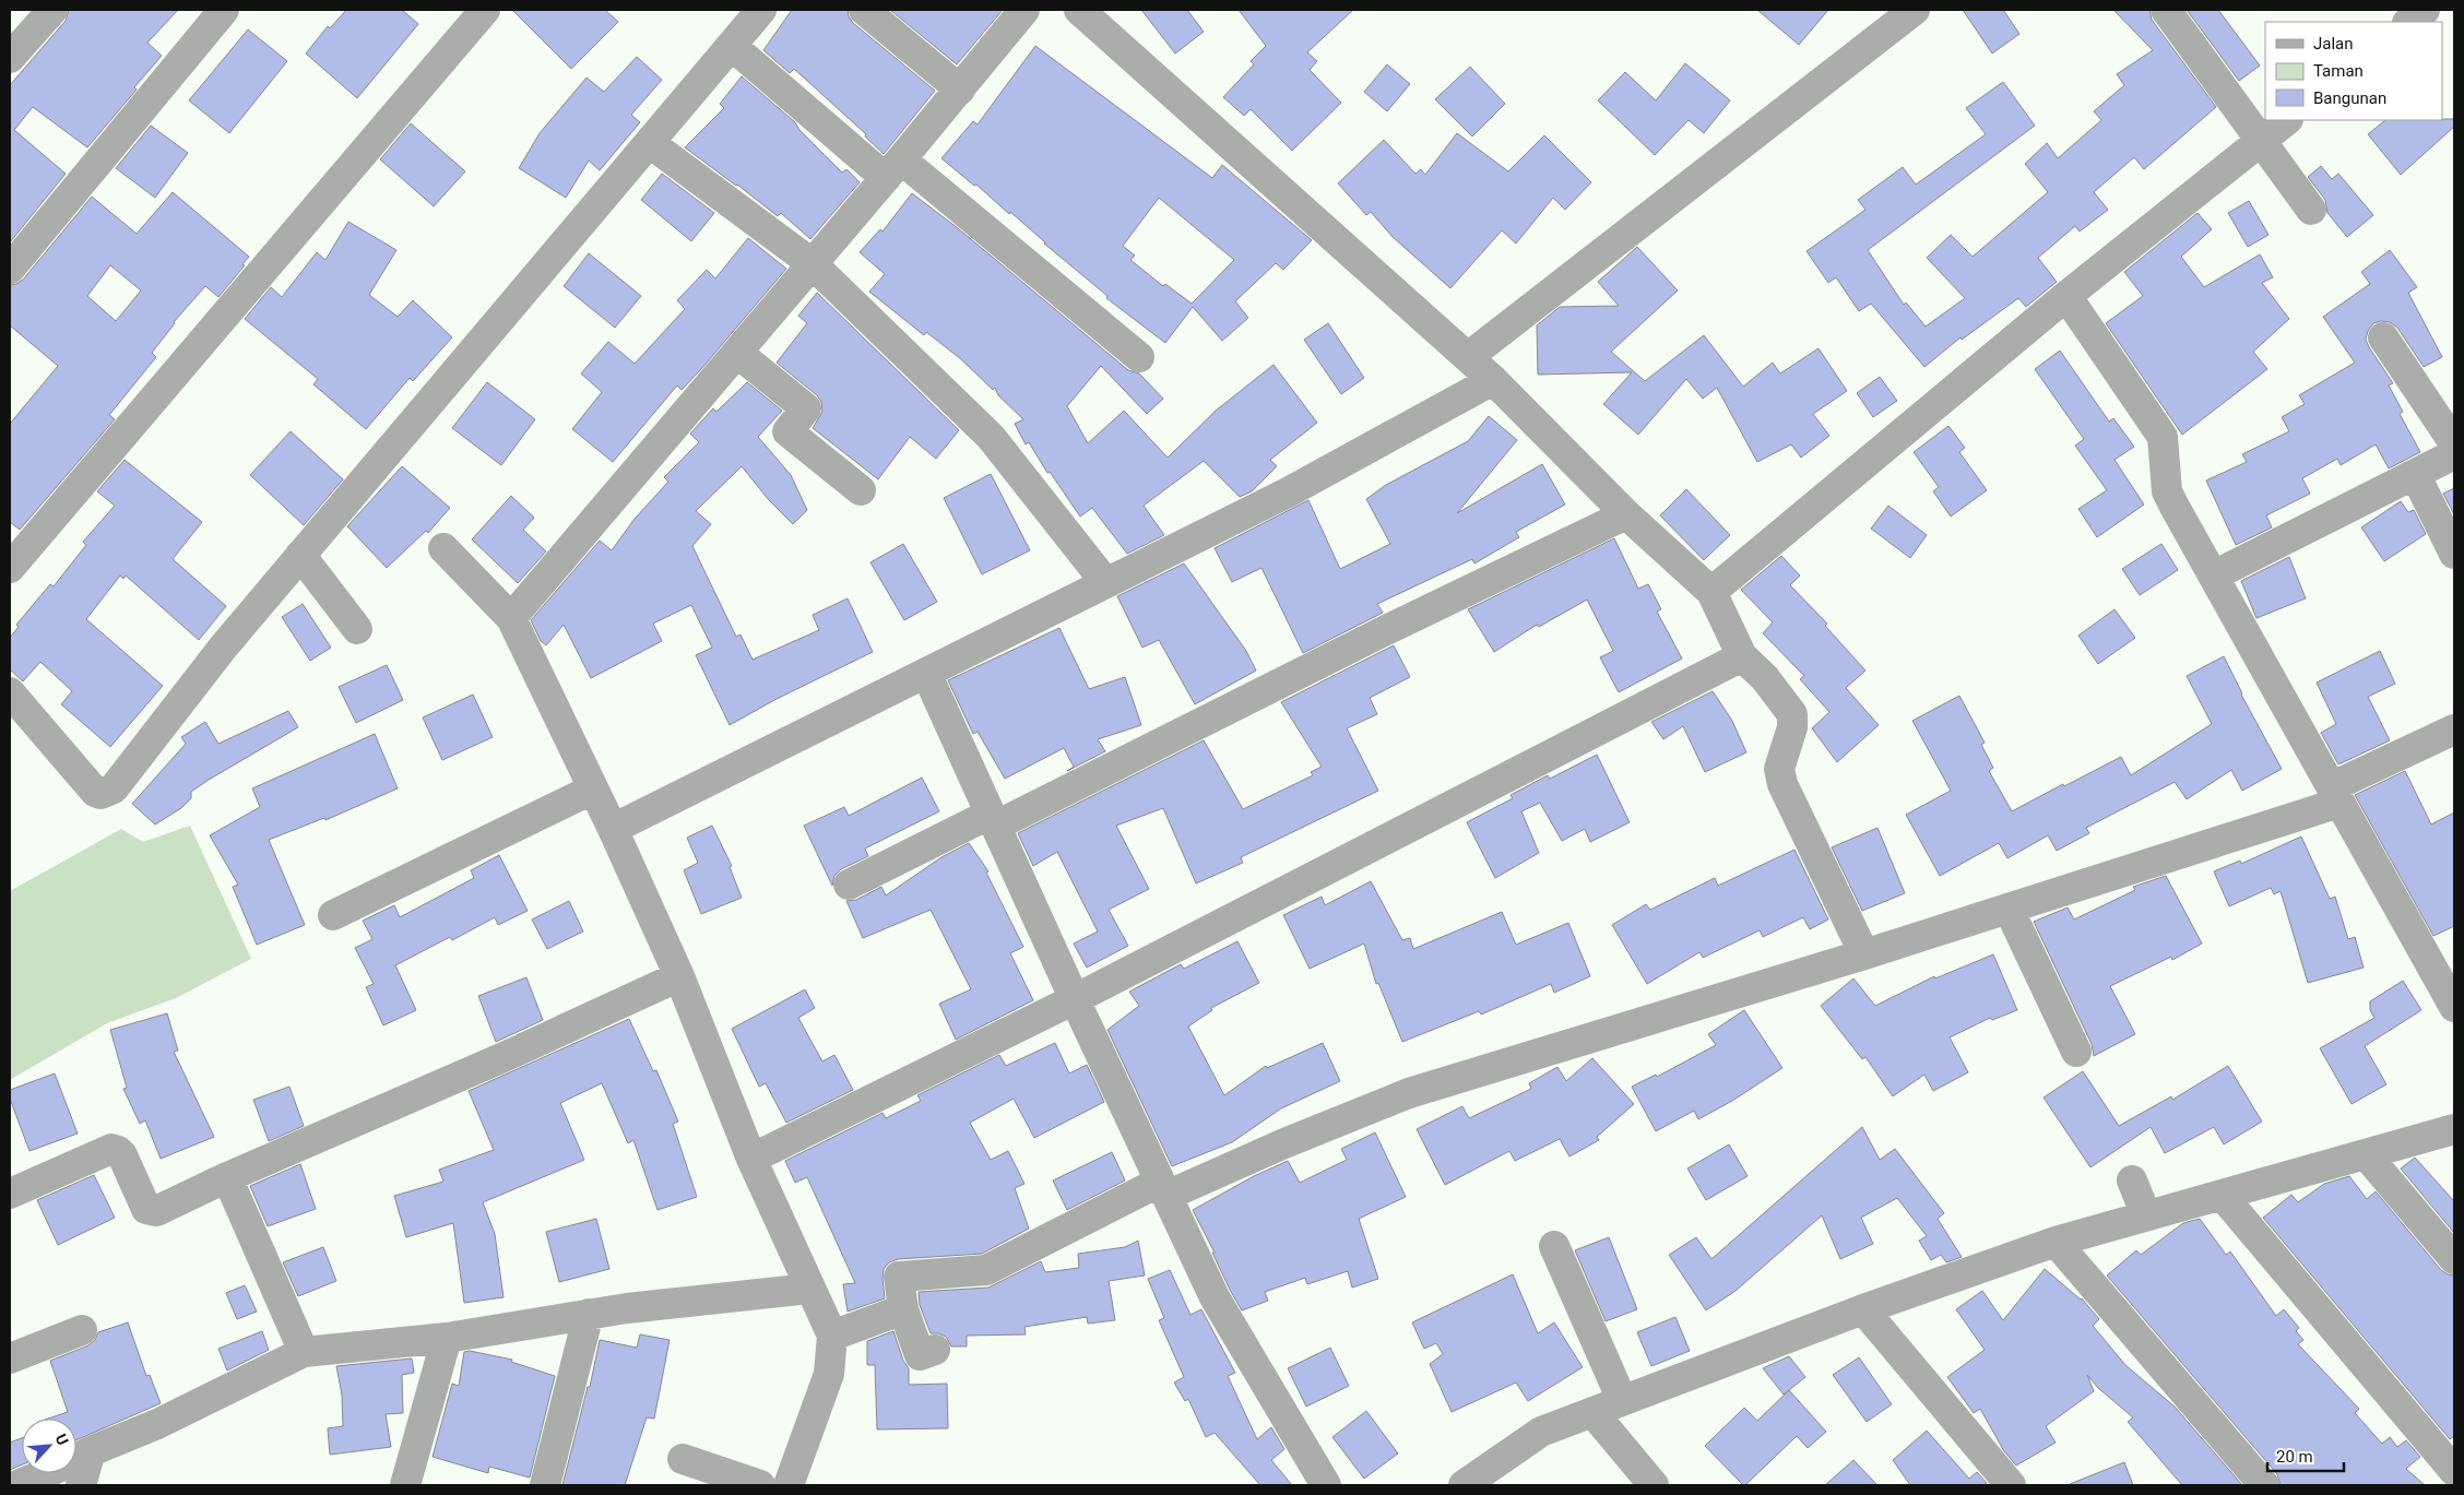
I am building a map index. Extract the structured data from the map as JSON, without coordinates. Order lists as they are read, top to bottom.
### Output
{
  "legend": ["Jalan", "Taman", "Bangunan"],
  "scale_bar": "20 m",
  "north": "top right"
}
